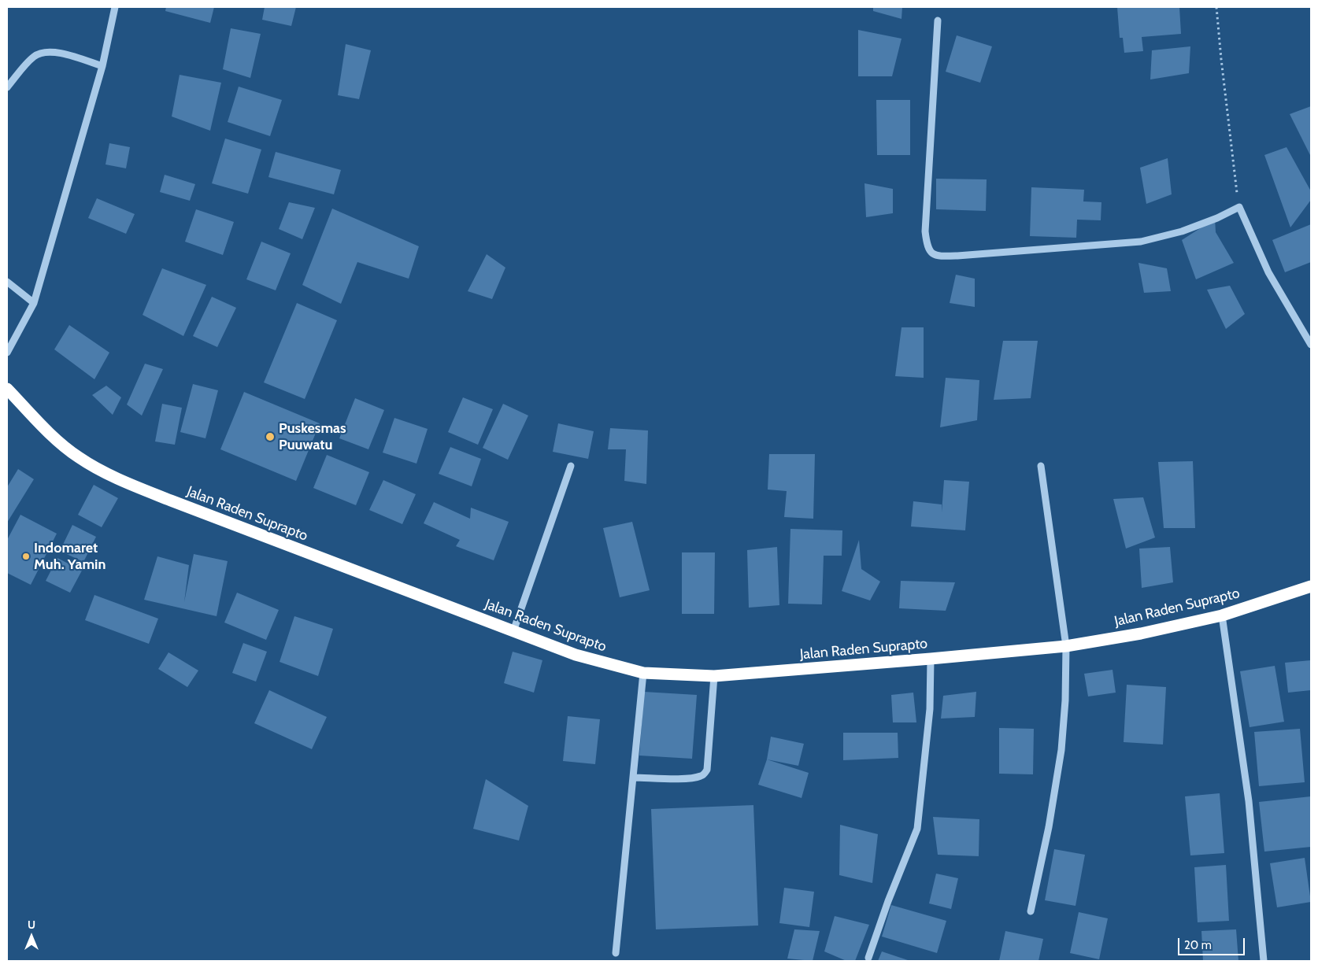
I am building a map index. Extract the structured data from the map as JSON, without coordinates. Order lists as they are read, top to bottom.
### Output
{
  "streets": {
    "highway": ["Jalan Raden Suprapto"]
  },
  "places": ["Puskesmas Puuwatu", "Indomaret Muh. Yamin"],
  "scale_bar": "20 m",
  "north": "top"
}
